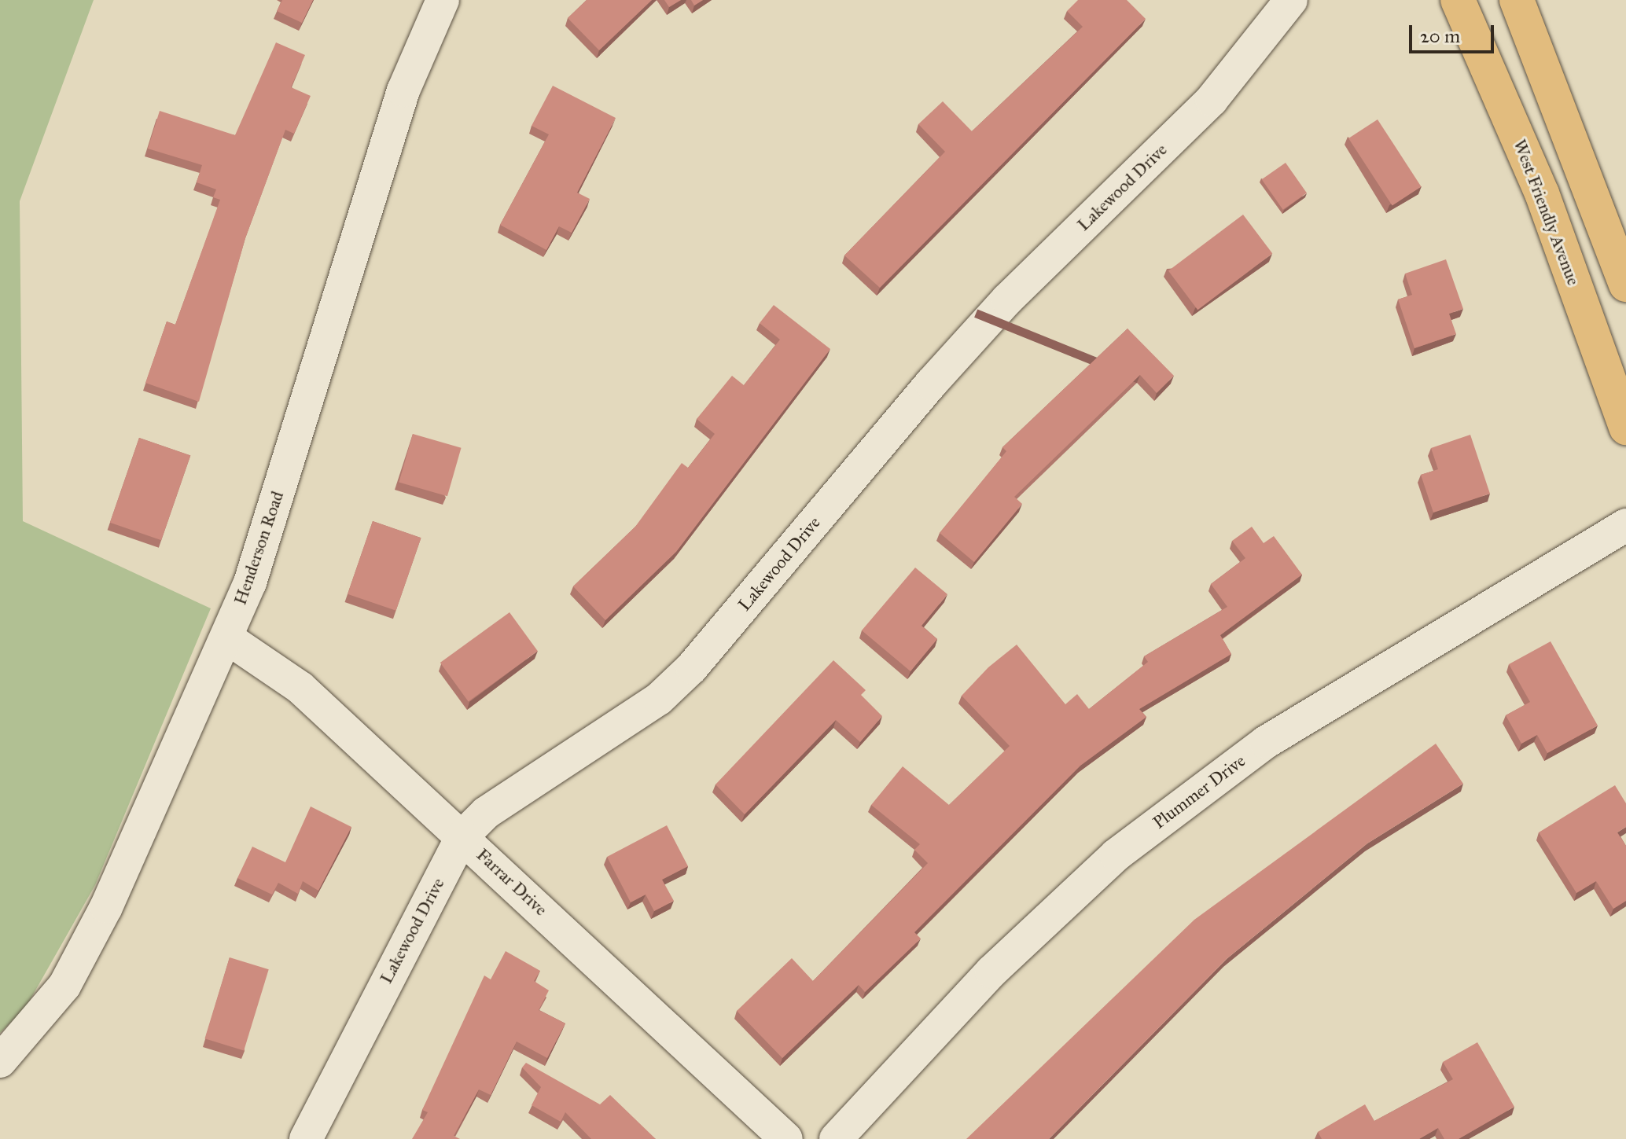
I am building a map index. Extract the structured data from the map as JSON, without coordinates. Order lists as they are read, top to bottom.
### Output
{
  "streets": {
    "main road": ["West Friendly Avenue"],
    "street": [
      "Lakewood Drive",
      "Henderson Road",
      "Plummer Drive",
      "Farrar Drive"
    ]
  },
  "crossings": [
    ["Lakewood Drive", "Farrar Drive"],
    ["Henderson Road", "Farrar Drive"]
  ],
  "scale_bar": "20 m"
}
